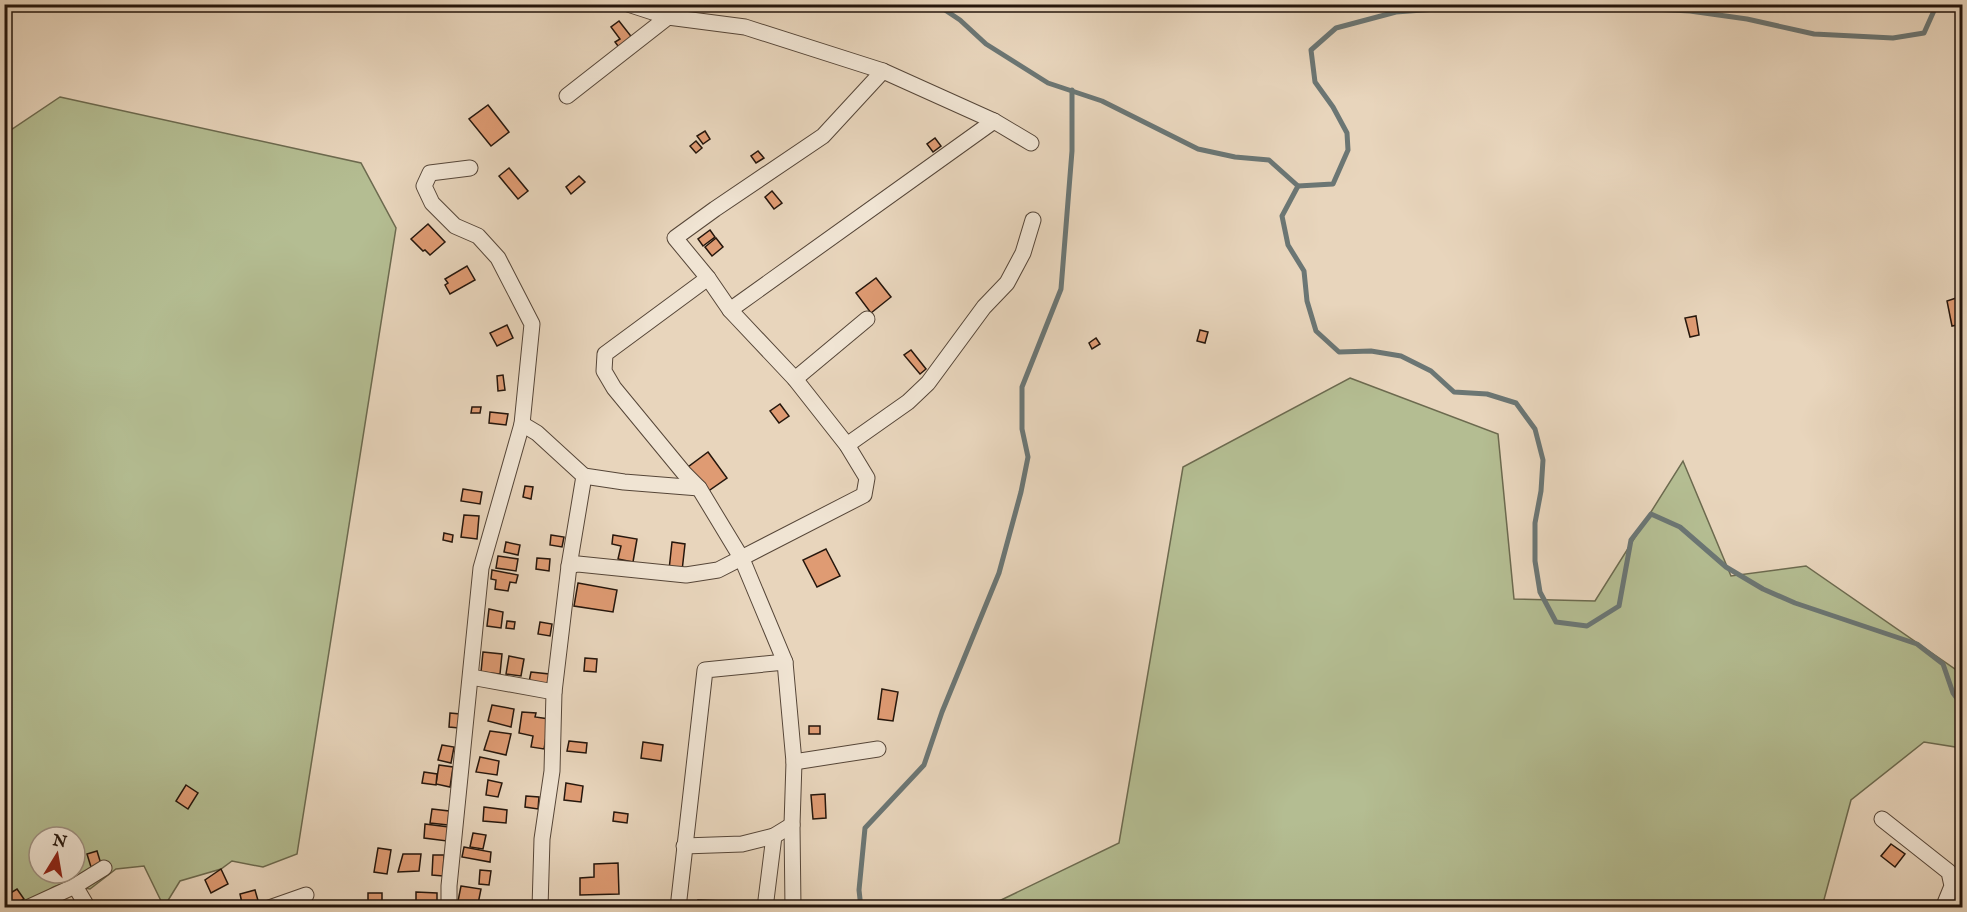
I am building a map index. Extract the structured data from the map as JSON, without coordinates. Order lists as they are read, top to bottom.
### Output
{
  "north": "top"
}
